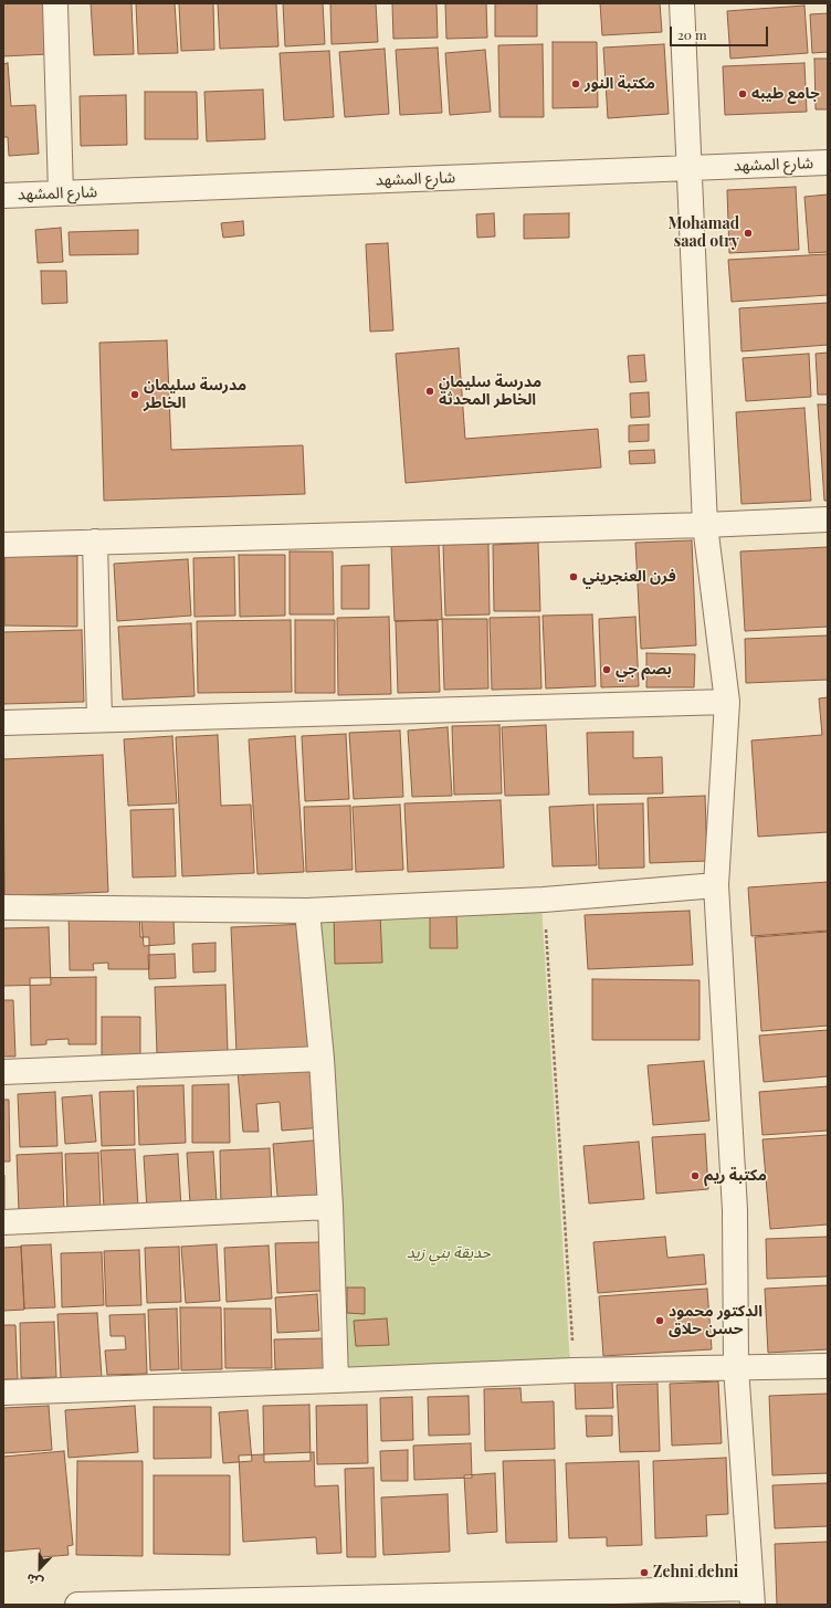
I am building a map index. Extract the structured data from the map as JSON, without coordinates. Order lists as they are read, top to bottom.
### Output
{
  "streets": {
    "street": ["شارع المشهد"]
  },
  "parks": ["حديقة بني زيد"],
  "places": [
    "مكتبة النور",
    "جامع طيبه",
    "Mohamad saad otry",
    "مدرسة سليمان الخاطر المحدثة",
    "مدرسة سليمان الخاطر",
    "فرن العنجريني",
    "بصم جي",
    "مكتبة ريم",
    "الدكتور محمود حسن حلاق",
    "Zehni dehni"
  ],
  "scale_bar": "20 m",
  "north": "bottom"
}
